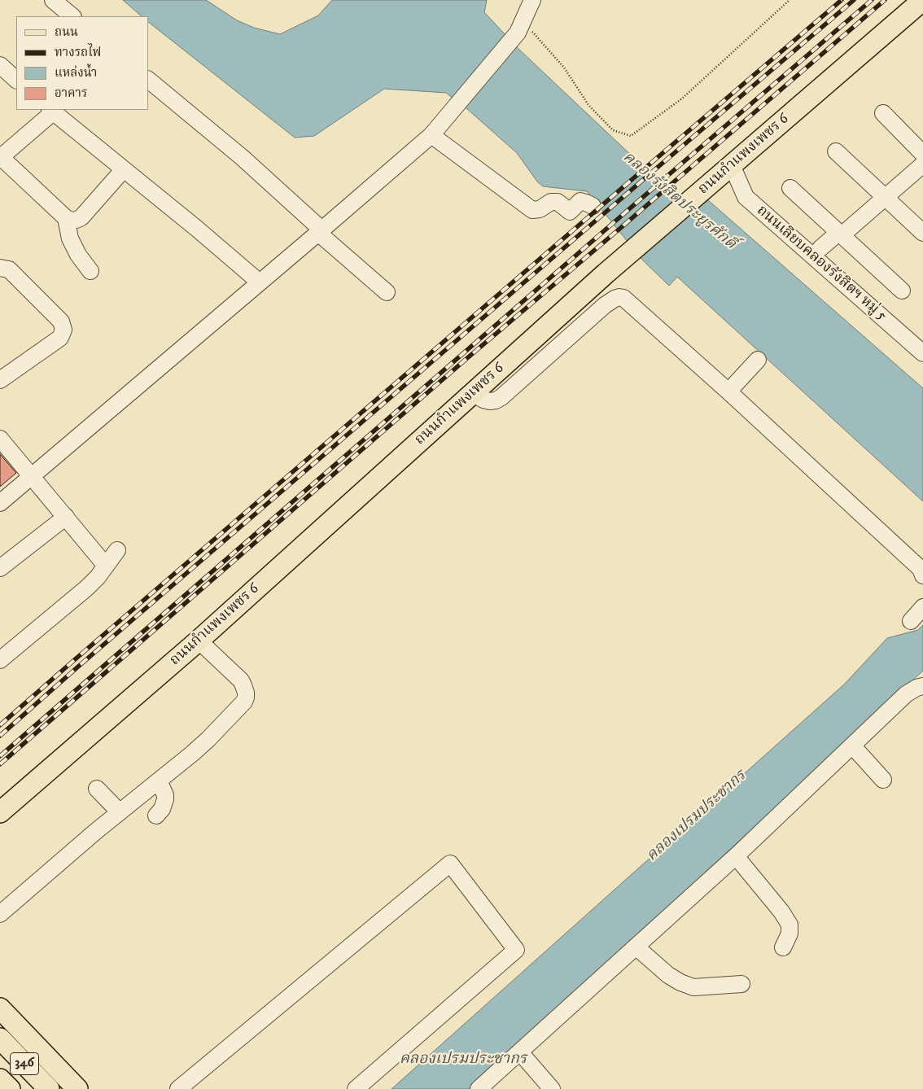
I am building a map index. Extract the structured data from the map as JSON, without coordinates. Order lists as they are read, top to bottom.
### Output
{
  "streets": {
    "main road": ["ถนนกำแพงเพชร 6", "346"],
    "street": ["ถนนเลียบคลองรังสิตฯ หมู่ 5"]
  },
  "crossings": [
    ["ถนนกำแพงเพชร 6", "ถนนเลียบคลองรังสิตฯ หมู่ 5"]
  ],
  "water": ["คลองรังสิตประยูรศักดิ์", "คลองเปรมประชากร"],
  "legend": [
    "ถนน",
    "ทางรถไฟ",
    "แหล่งน้ำ",
    "อาคาร"
  ]
}
